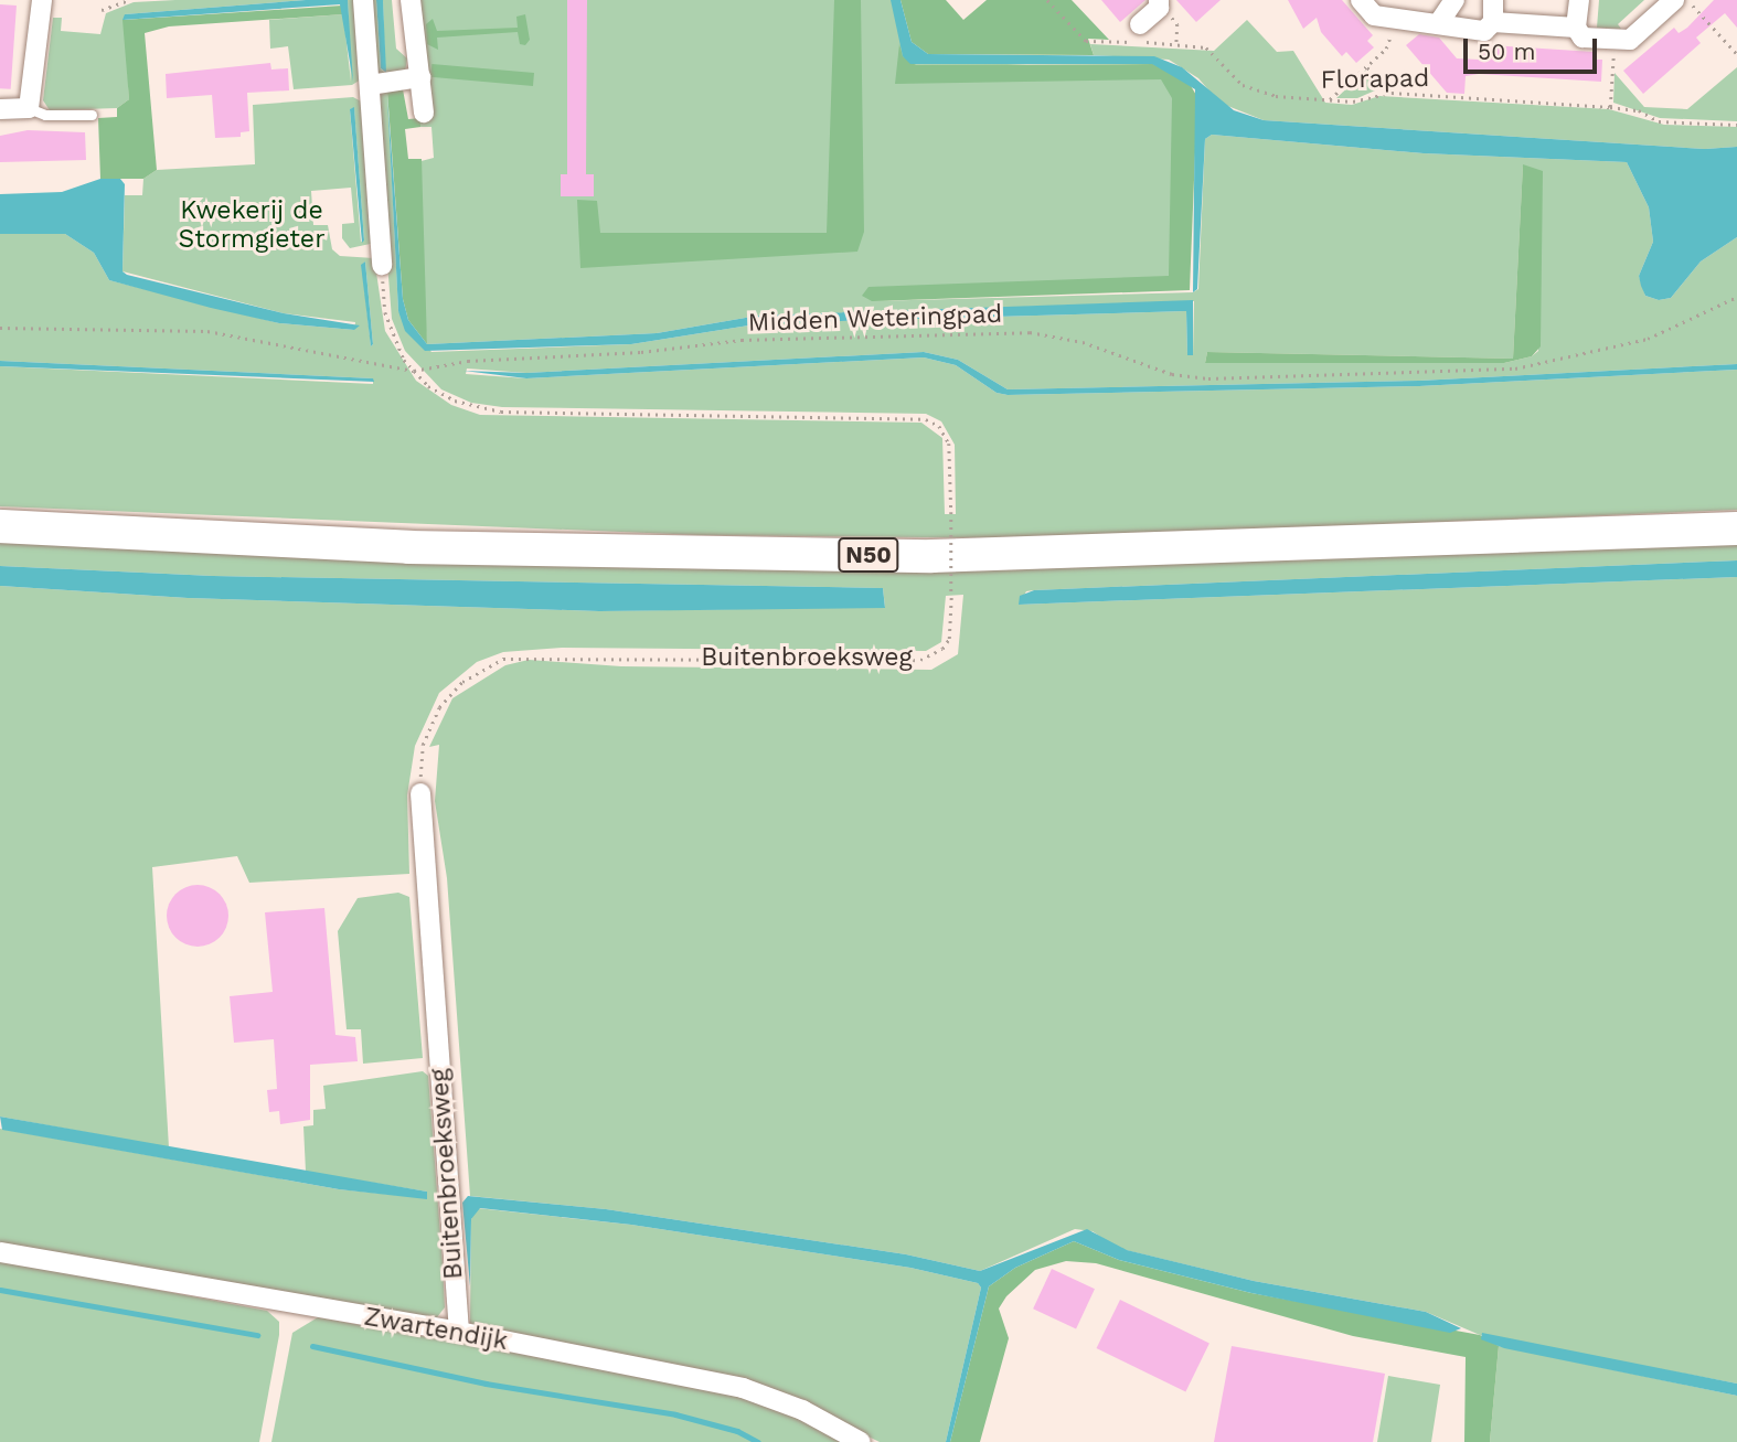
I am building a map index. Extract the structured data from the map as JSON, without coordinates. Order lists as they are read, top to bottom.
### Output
{
  "streets": {
    "highway": ["N50"],
    "street": ["Buitenbroeksweg", "Zwartendijk"],
    "path": ["Florapad", "Midden Weteringpad"]
  },
  "crossings": [
    ["Midden Weteringpad", "Buitenbroeksweg"],
    ["Buitenbroeksweg", "Zwartendijk"]
  ],
  "parks": ["Kwekerij de Stormgieter"],
  "scale_bar": "50 m"
}
